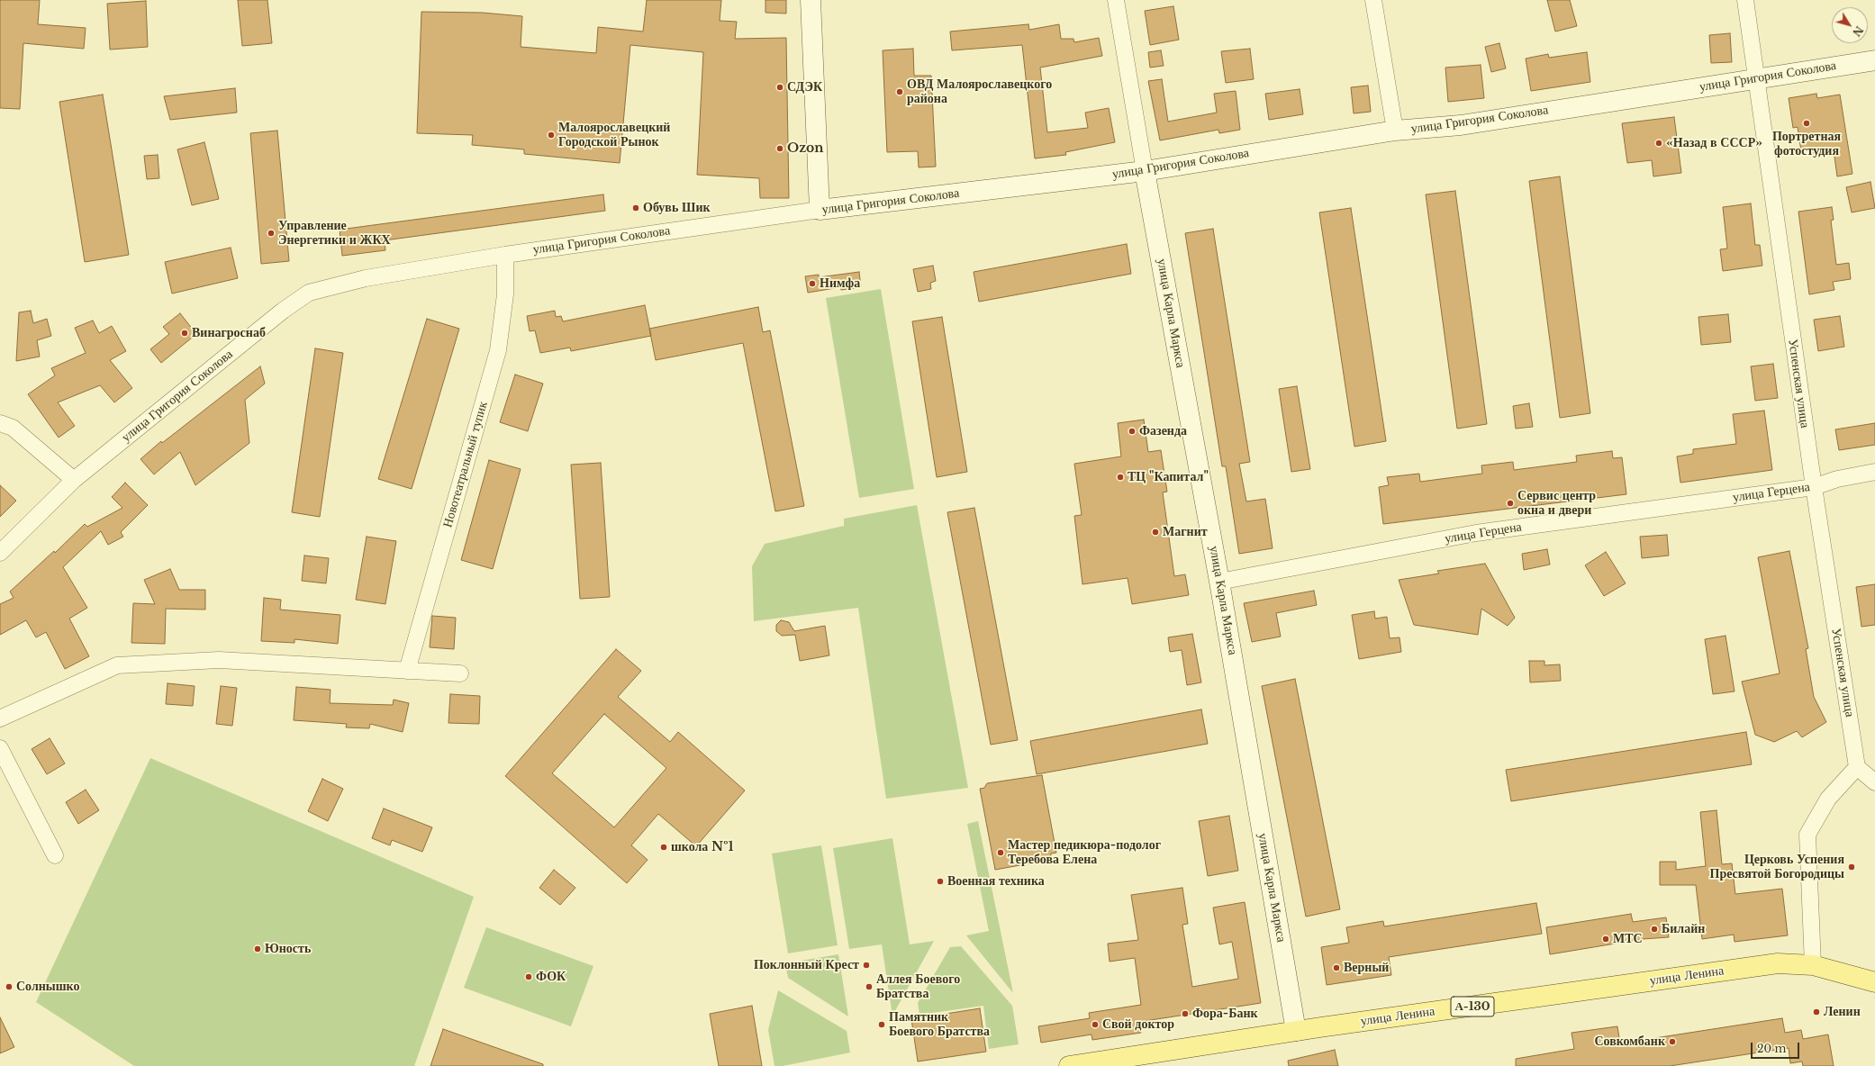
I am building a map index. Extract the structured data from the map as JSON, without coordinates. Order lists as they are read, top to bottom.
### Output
{
  "streets": {
    "main road": [
      "улица Григория Соколова",
      "улица Карла Маркса",
      "улица Ленина",
      "А-130"
    ],
    "street": ["Успенская улица", "Новотеатральный тупик", "улица Герцена"]
  },
  "crossings": [
    ["улица Григория Соколова", "улица Карла Маркса"],
    ["улица Григория Соколова", "Успенская улица"],
    ["улица Григория Соколова", "Новотеатральный тупик"],
    ["улица Карла Маркса", "улица Герцена"],
    ["улица Карла Маркса", "улица Ленина"],
    ["Успенская улица", "улица Герцена"]
  ],
  "places": [
    "СДЭК",
    "ОВД Малоярославецкого района",
    "Портретная фотостудия",
    "Малоярославецкий Городской Рынок",
    "«Назад в СССР»",
    "Ozon",
    "Обувь Шик",
    "Управление Энергетики и ЖКХ",
    "Нимфа",
    "Винагроснаб",
    "Фазенда",
    "ТЦ \"Капитал\"",
    "Сервис центр окна и двери",
    "Магнит",
    "школа №1",
    "Мастер педикюра-подолог Теребова Елена",
    "Церковь Успения Пресвятой Богородицы",
    "Военная техника",
    "Билайн",
    "МТС",
    "Юность",
    "Поклонный Крест",
    "Верный",
    "ФОК",
    "Солнышко",
    "Аллея Боевого Братства",
    "Ленин",
    "Фора-Банк",
    "Памятник Боевого Братства",
    "Свой доктор",
    "Совкомбанк"
  ],
  "scale_bar": "20 m",
  "north": "bottom right"
}
